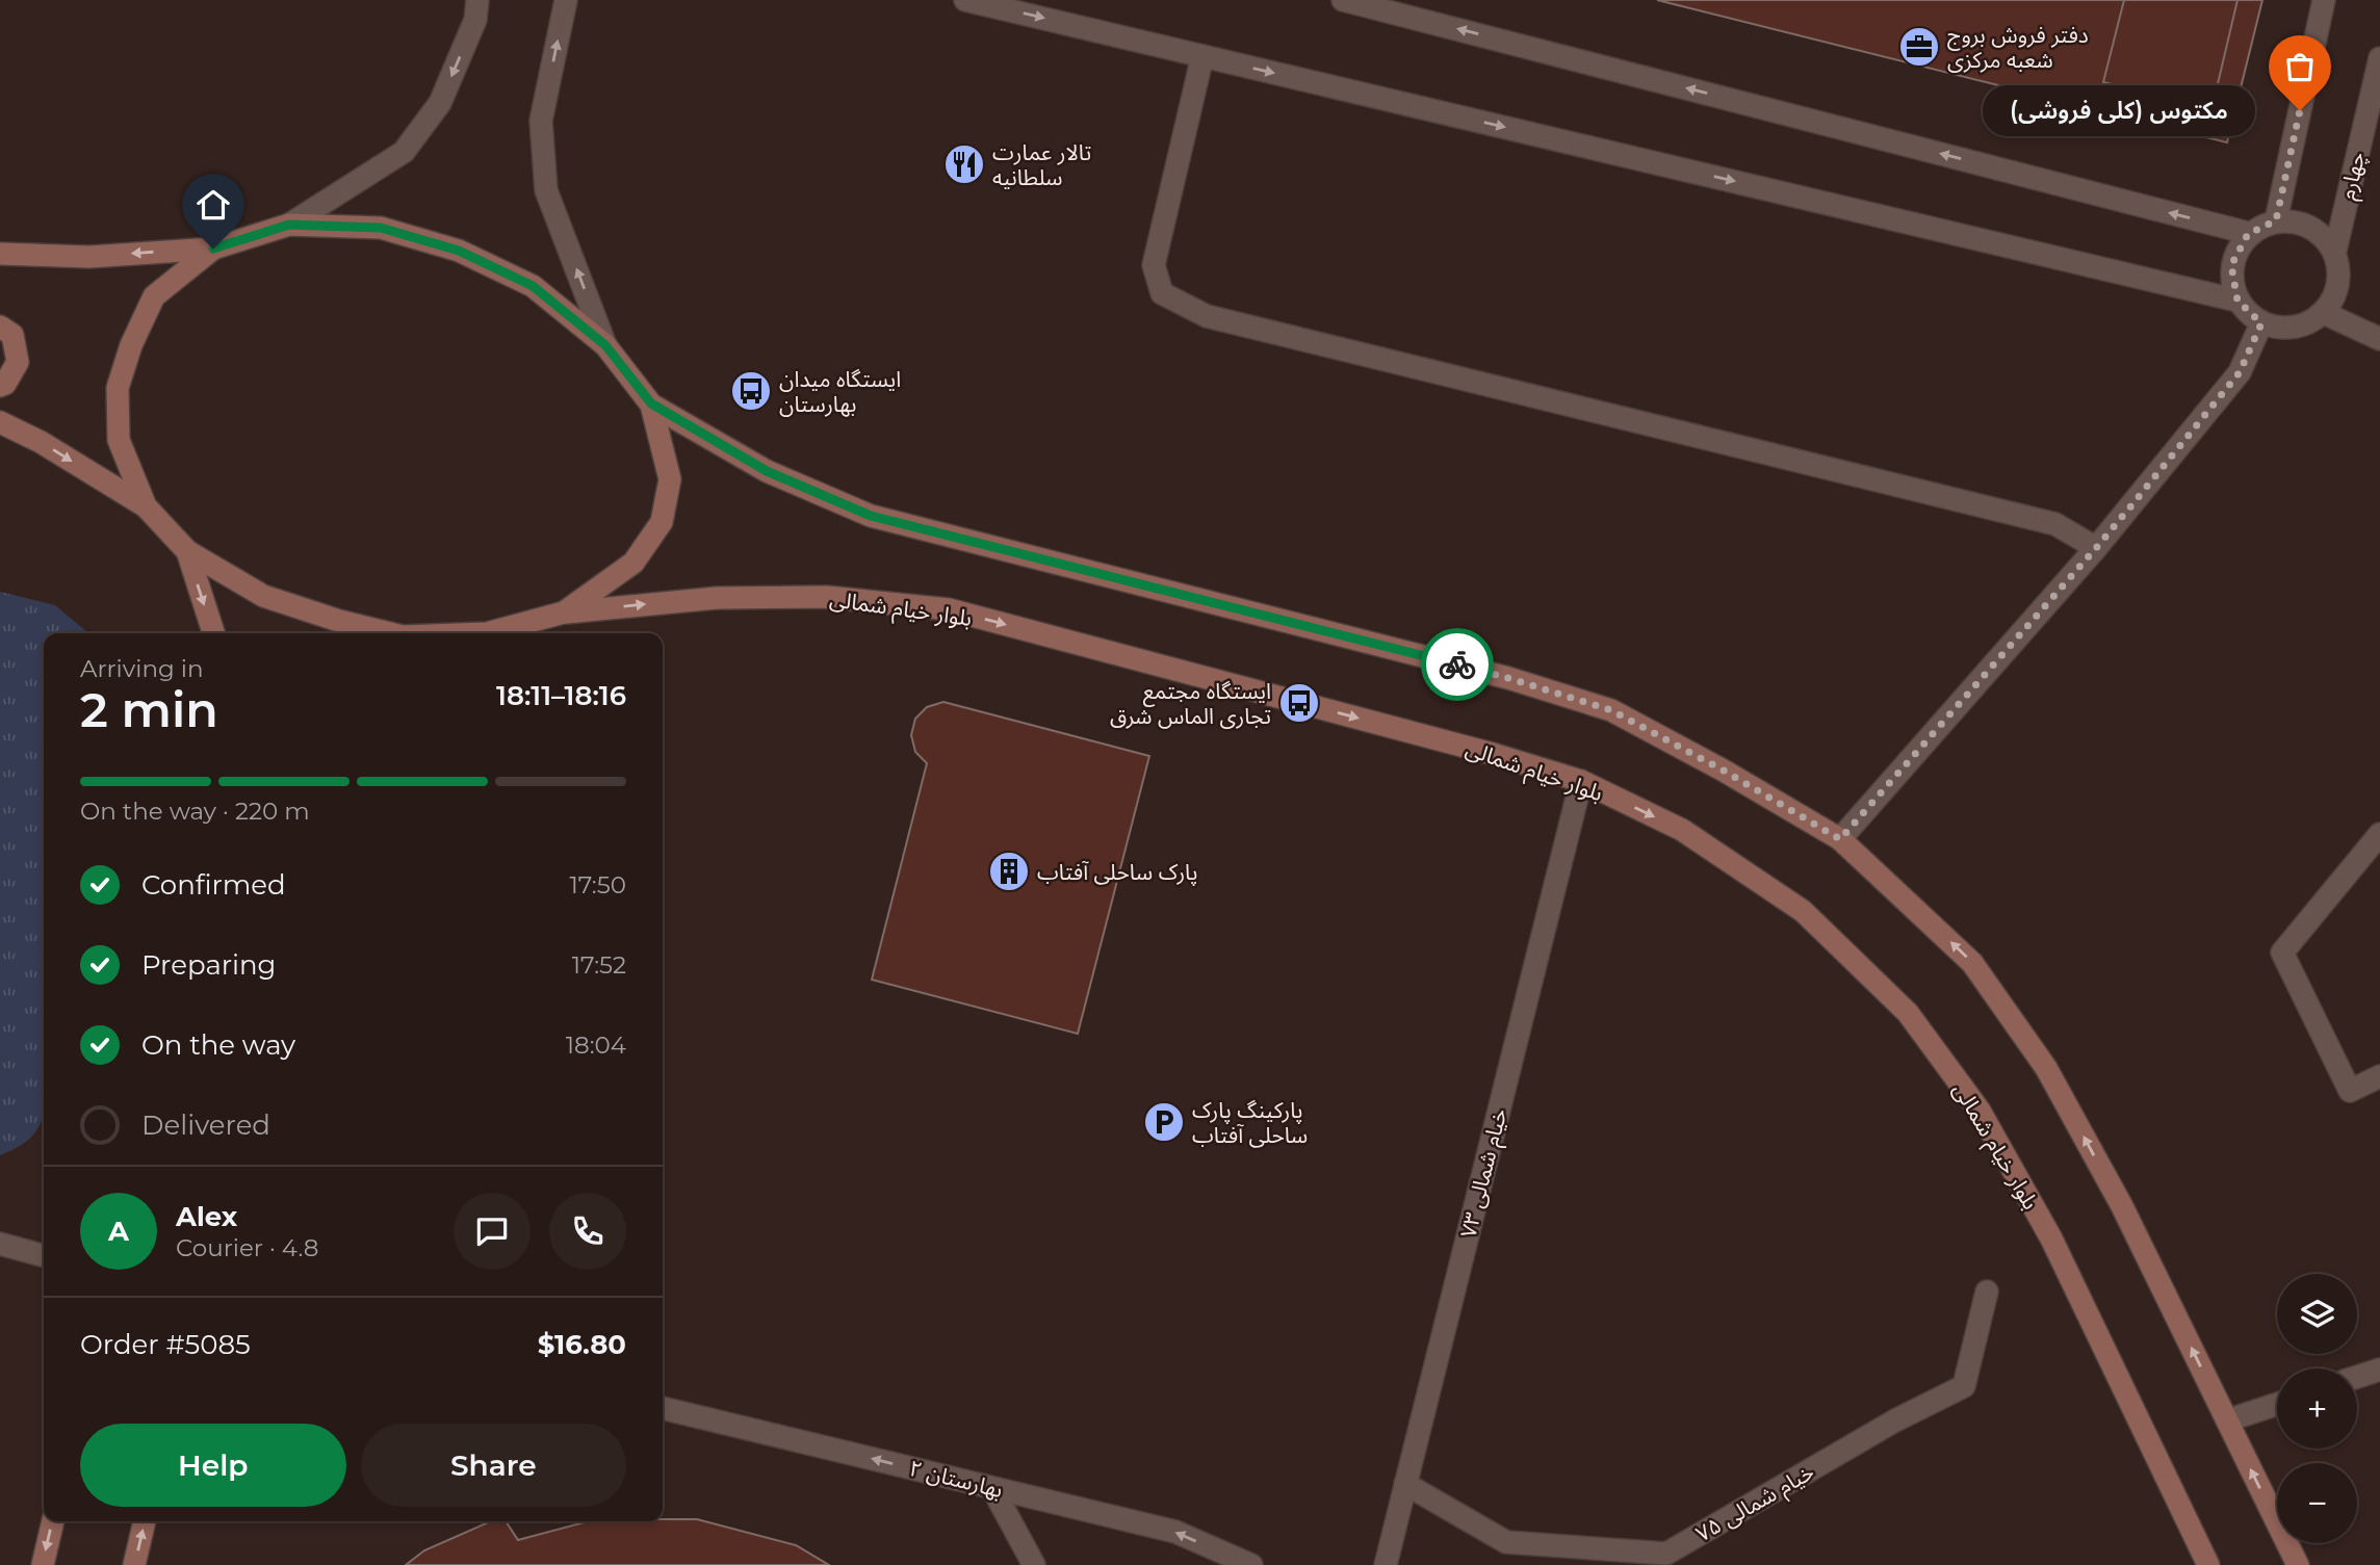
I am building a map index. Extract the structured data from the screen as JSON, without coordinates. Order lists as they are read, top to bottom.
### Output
{
  "streets": {
    "street": [
      "چهارم",
      "بلوار خیام شمالی",
      "خیام شمالی ۷۳",
      "بهارستان ۲",
      "خیام شمالی ۷۵"
    ]
  },
  "crossings": [
    ["بلوار خیام شمالی", "خیام شمالی ۷۳"],
    ["خیام شمالی ۷۳", "خیام شمالی ۷۵"]
  ],
  "one_way": ["بهارستان ۲"],
  "places": {
    "office": ["دفتر فروش بروج شعبه مرکزی"],
    "other": ["(مکتوس (کلی فروشی"],
    "restaurant": ["تالار عمارت سلطانیه"],
    "bus stop": ["ایستگاه میدان بهارستان", "ایستگاه مجتمع تجاری الماس شرق"],
    "building": ["پارک ساحلی آفتاب"],
    "parking": ["پارکینگ پارک ساحلی آفتاب"]
  },
  "page": {
    "bubble": "(مکتوس (کلی فروشی",
    "heading": ["2 min", "Arriving in", "18:11–18:16"],
    "panel": [
      "Alex",
      "Courier · 4.8",
      "Order #5085",
      "$16.80"
    ],
    "bar": "On the way · 220 m",
    "list": [
      ["Confirmed", "17:50"],
      ["Preparing", "17:52"],
      ["On the way", "18:04"],
      "Delivered"
    ],
    "round": "A",
    "map_buttons": ["+", "−"],
    "buttons": ["Help", "Share"]
  }
}
